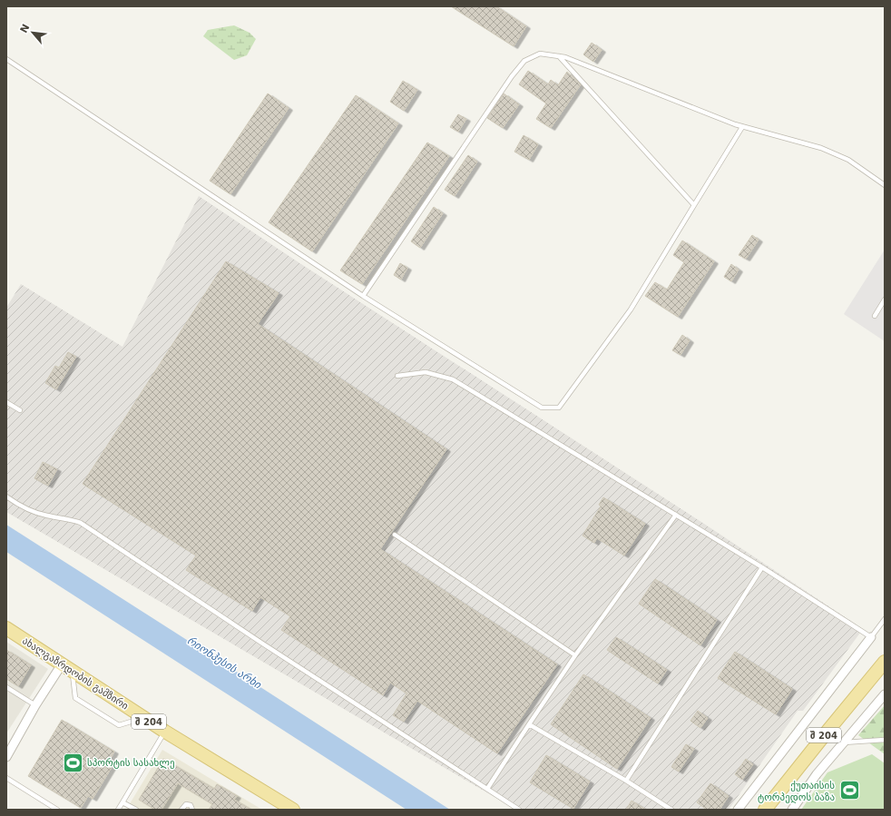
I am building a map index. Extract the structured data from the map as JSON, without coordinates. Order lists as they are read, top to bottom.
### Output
{
  "streets": {
    "main road": ["ახალგაზრდობის გამზირი", "შ 204"]
  },
  "water": ["რიონჰესის არხი"],
  "places": {
    "sports": ["სპორტის სასახლე", "ქუთაისის ტორპედოს ბაზა"]
  },
  "north": "top left"
}
